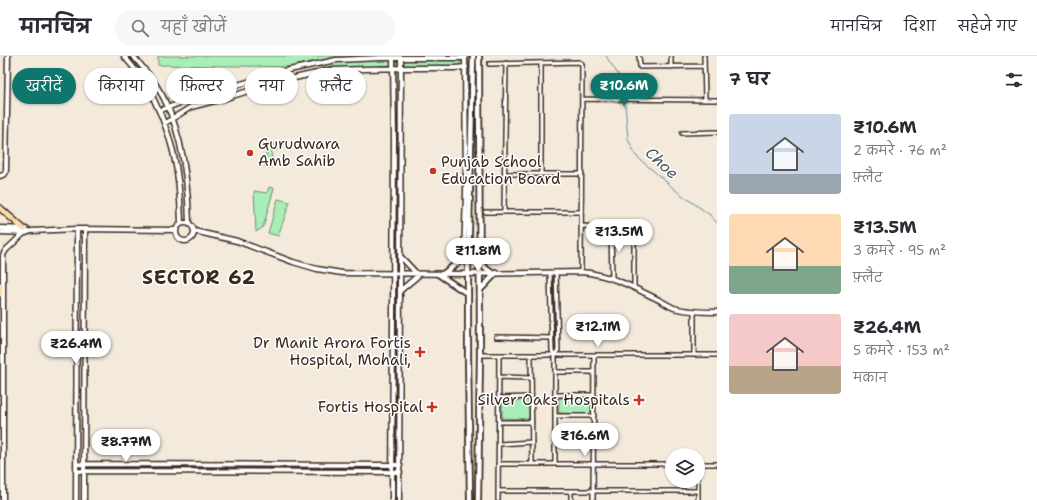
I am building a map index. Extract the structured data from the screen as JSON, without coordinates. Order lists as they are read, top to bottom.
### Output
{
  "districts": ["SECTOR 62"],
  "water": ["Choe"],
  "places": {
    "other": ["Gurudwara Amb Sahib", "Punjab School Education Board"],
    "health": ["Dr Manit Arora Fortis Hospital, Mohali,", "Silver Oaks Hospitals", "Fortis Hospital"]
  },
  "page": {
    "header": "मानचित्र",
    "search": "यहाँ खोजें",
    "nav": ["मानचित्र", "दिशा", "सहेजे गए"],
    "heading": "7 घर",
    "chip": [
      "खरीदें",
      "किराया",
      "फ़िल्टर",
      "नया",
      "फ़्लैट"
    ],
    "price": [
      "₹10.6M",
      "₹13.5M",
      "₹11.8M",
      "₹12.1M",
      "₹26.4M",
      "₹16.6M",
      "₹8.77M"
    ],
    "list": [
      {
        "name": "₹10.6M",
        "note": "2 कमरे · 76 m² · फ़्लैट"
      },
      {
        "name": "₹13.5M",
        "note": "3 कमरे · 95 m² · फ़्लैट"
      },
      {
        "name": "₹26.4M",
        "note": "5 कमरे · 153 m² · मकान"
      }
    ]
  }
}
